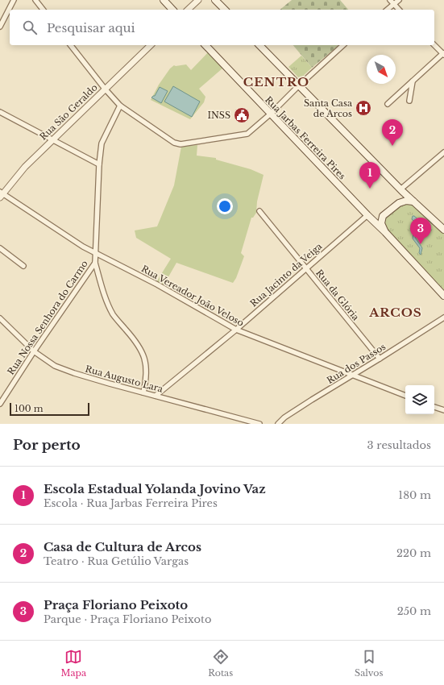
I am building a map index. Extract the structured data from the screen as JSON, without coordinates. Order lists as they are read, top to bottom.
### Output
{
  "streets": {
    "main road": ["Rua Jarbas Ferreira Pires"],
    "street": [
      "Rua São Geraldo",
      "Rua Jacinto da Veiga",
      "Rua da Glória",
      "Rua Vereador João Veloso",
      "Rua Nossa Senhora do Carmo",
      "Rua dos Passos",
      "Rua Augusto Lara"
    ]
  },
  "crossings": [
    ["Rua São Geraldo", "Rua Vereador João Veloso"],
    ["Rua Jarbas Ferreira Pires", "Rua Jacinto da Veiga"],
    ["Rua Jacinto da Veiga", "Rua da Glória"],
    ["Rua Jacinto da Veiga", "Rua Vereador João Veloso"],
    ["Rua Jacinto da Veiga", "Rua Augusto Lara"],
    ["Rua da Glória", "Rua dos Passos"],
    ["Rua Vereador João Veloso", "Rua Nossa Senhora do Carmo"],
    ["Rua Vereador João Veloso", "Rua dos Passos"],
    ["Rua Nossa Senhora do Carmo", "Rua Augusto Lara"]
  ],
  "districts": ["CENTRO", "ARCOS"],
  "places": {
    "hospital": ["Santa Casa de Arcos"],
    "public building": ["INSS"]
  },
  "scale_bar": "100 m",
  "north": "bottom right",
  "page": {
    "search": "Pesquisar aqui",
    "pins": ["2", "1", "3"],
    "scale": "100 m",
    "heading": ["Por perto", "3 resultados"],
    "list": [
      {
        "mark": "1",
        "name": "Escola Estadual Yolanda Jovino Vaz",
        "note": "Escola · Rua Jarbas Ferreira Pires",
        "value": "180 m"
      },
      {
        "mark": "2",
        "name": "Casa de Cultura de Arcos",
        "note": "Teatro · Rua Getúlio Vargas",
        "value": "220 m"
      },
      {
        "mark": "3",
        "name": "Praça Floriano Peixoto",
        "note": "Parque · Praça Floriano Peixoto",
        "value": "250 m"
      }
    ],
    "nav": ["Mapa", "Rotas", "Salvos"]
  }
}
